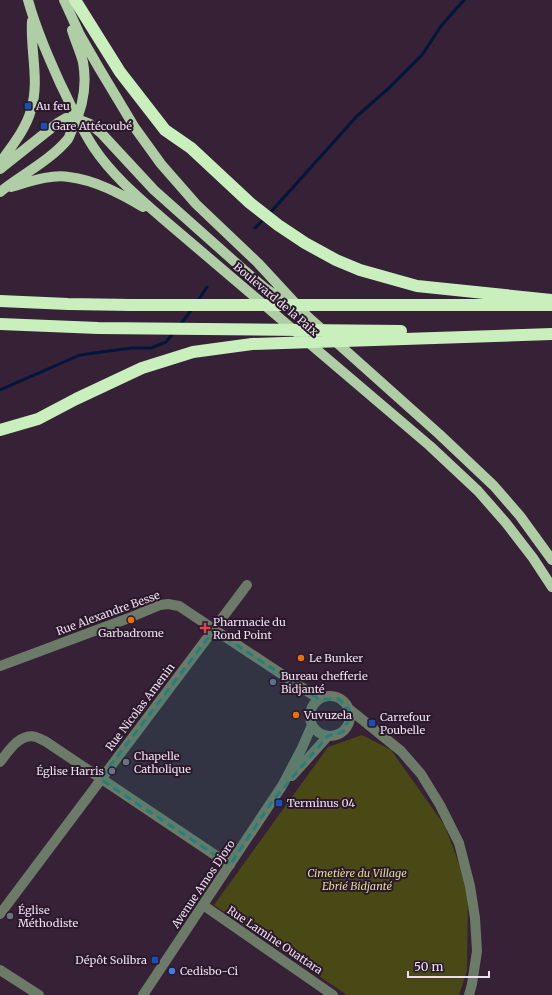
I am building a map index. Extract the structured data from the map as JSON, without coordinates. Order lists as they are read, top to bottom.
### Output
{
  "streets": {
    "main road": ["Boulevard de la Paix"],
    "street": [
      "Rue Alexandre Besse",
      "Rue Nicolas Amenin",
      "Avenue Amos Djoro",
      "Rue Lamine Ouattara"
    ]
  },
  "crossings": [
    ["Rue Alexandre Besse", "Rue Nicolas Amenin"],
    ["Rue Alexandre Besse", "Avenue Amos Djoro"],
    ["Avenue Amos Djoro", "Rue Lamine Ouattara"]
  ],
  "parks": ["Cimetière du Village Ebrié Bidjanté"],
  "places": {
    "transit": [
      "Au feu",
      "Gare Attécoubé",
      "Carrefour Poubelle",
      "Terminus 04",
      "Dépôt Solibra"
    ],
    "other": [
      "Garbadrome",
      "Le Bunker",
      "Bureau chefferie Bidjanté",
      "Vuvuzela",
      "Chapelle Catholique",
      "Église Harris",
      "Église Méthodiste",
      "Cedisbo-Ci"
    ],
    "health": ["Pharmacie du Rond Point"]
  },
  "scale_bar": "50 m"
}
